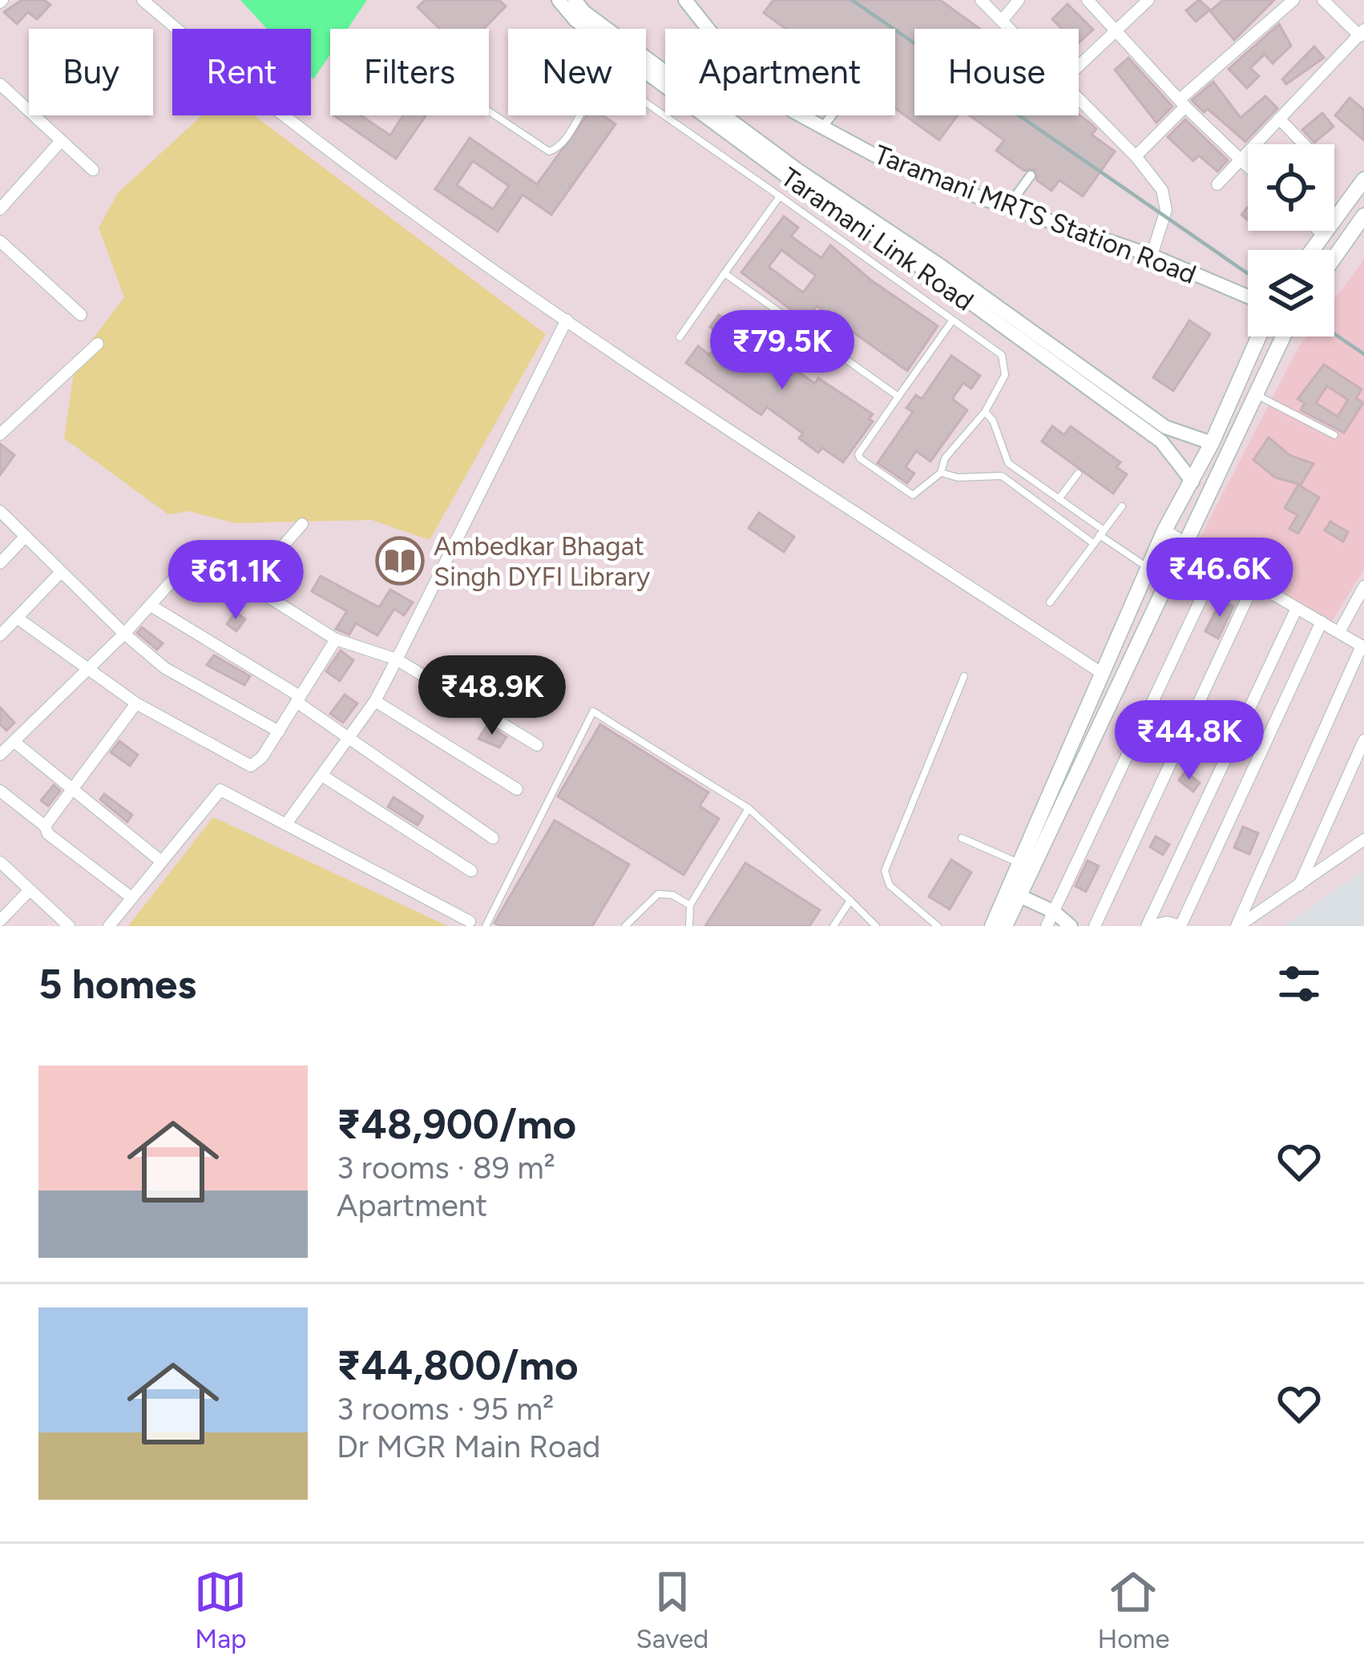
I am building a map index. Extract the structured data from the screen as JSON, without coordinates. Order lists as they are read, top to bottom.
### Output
{
  "streets": {
    "street": ["Taramani MRTS Station Road", "Taramani Link Road"]
  },
  "places": {
    "library": ["Ambedkar Bhagat Singh DYFI Library"]
  },
  "page": {
    "chip": [
      "Buy",
      "Rent",
      "Filters",
      "New",
      "Apartment",
      "House"
    ],
    "price": [
      "₹79.5K",
      "₹46.6K",
      "₹61.1K",
      "₹48.9K",
      "₹44.8K"
    ],
    "heading": "5 homes",
    "list": [
      {
        "name": "₹48,900/mo",
        "note": "3 rooms · 89 m² · Apartment"
      },
      {
        "name": "₹44,800/mo",
        "note": "3 rooms · 95 m² · Dr MGR Main Road"
      }
    ],
    "tabs": ["Map", "Saved", "Home"]
  }
}
